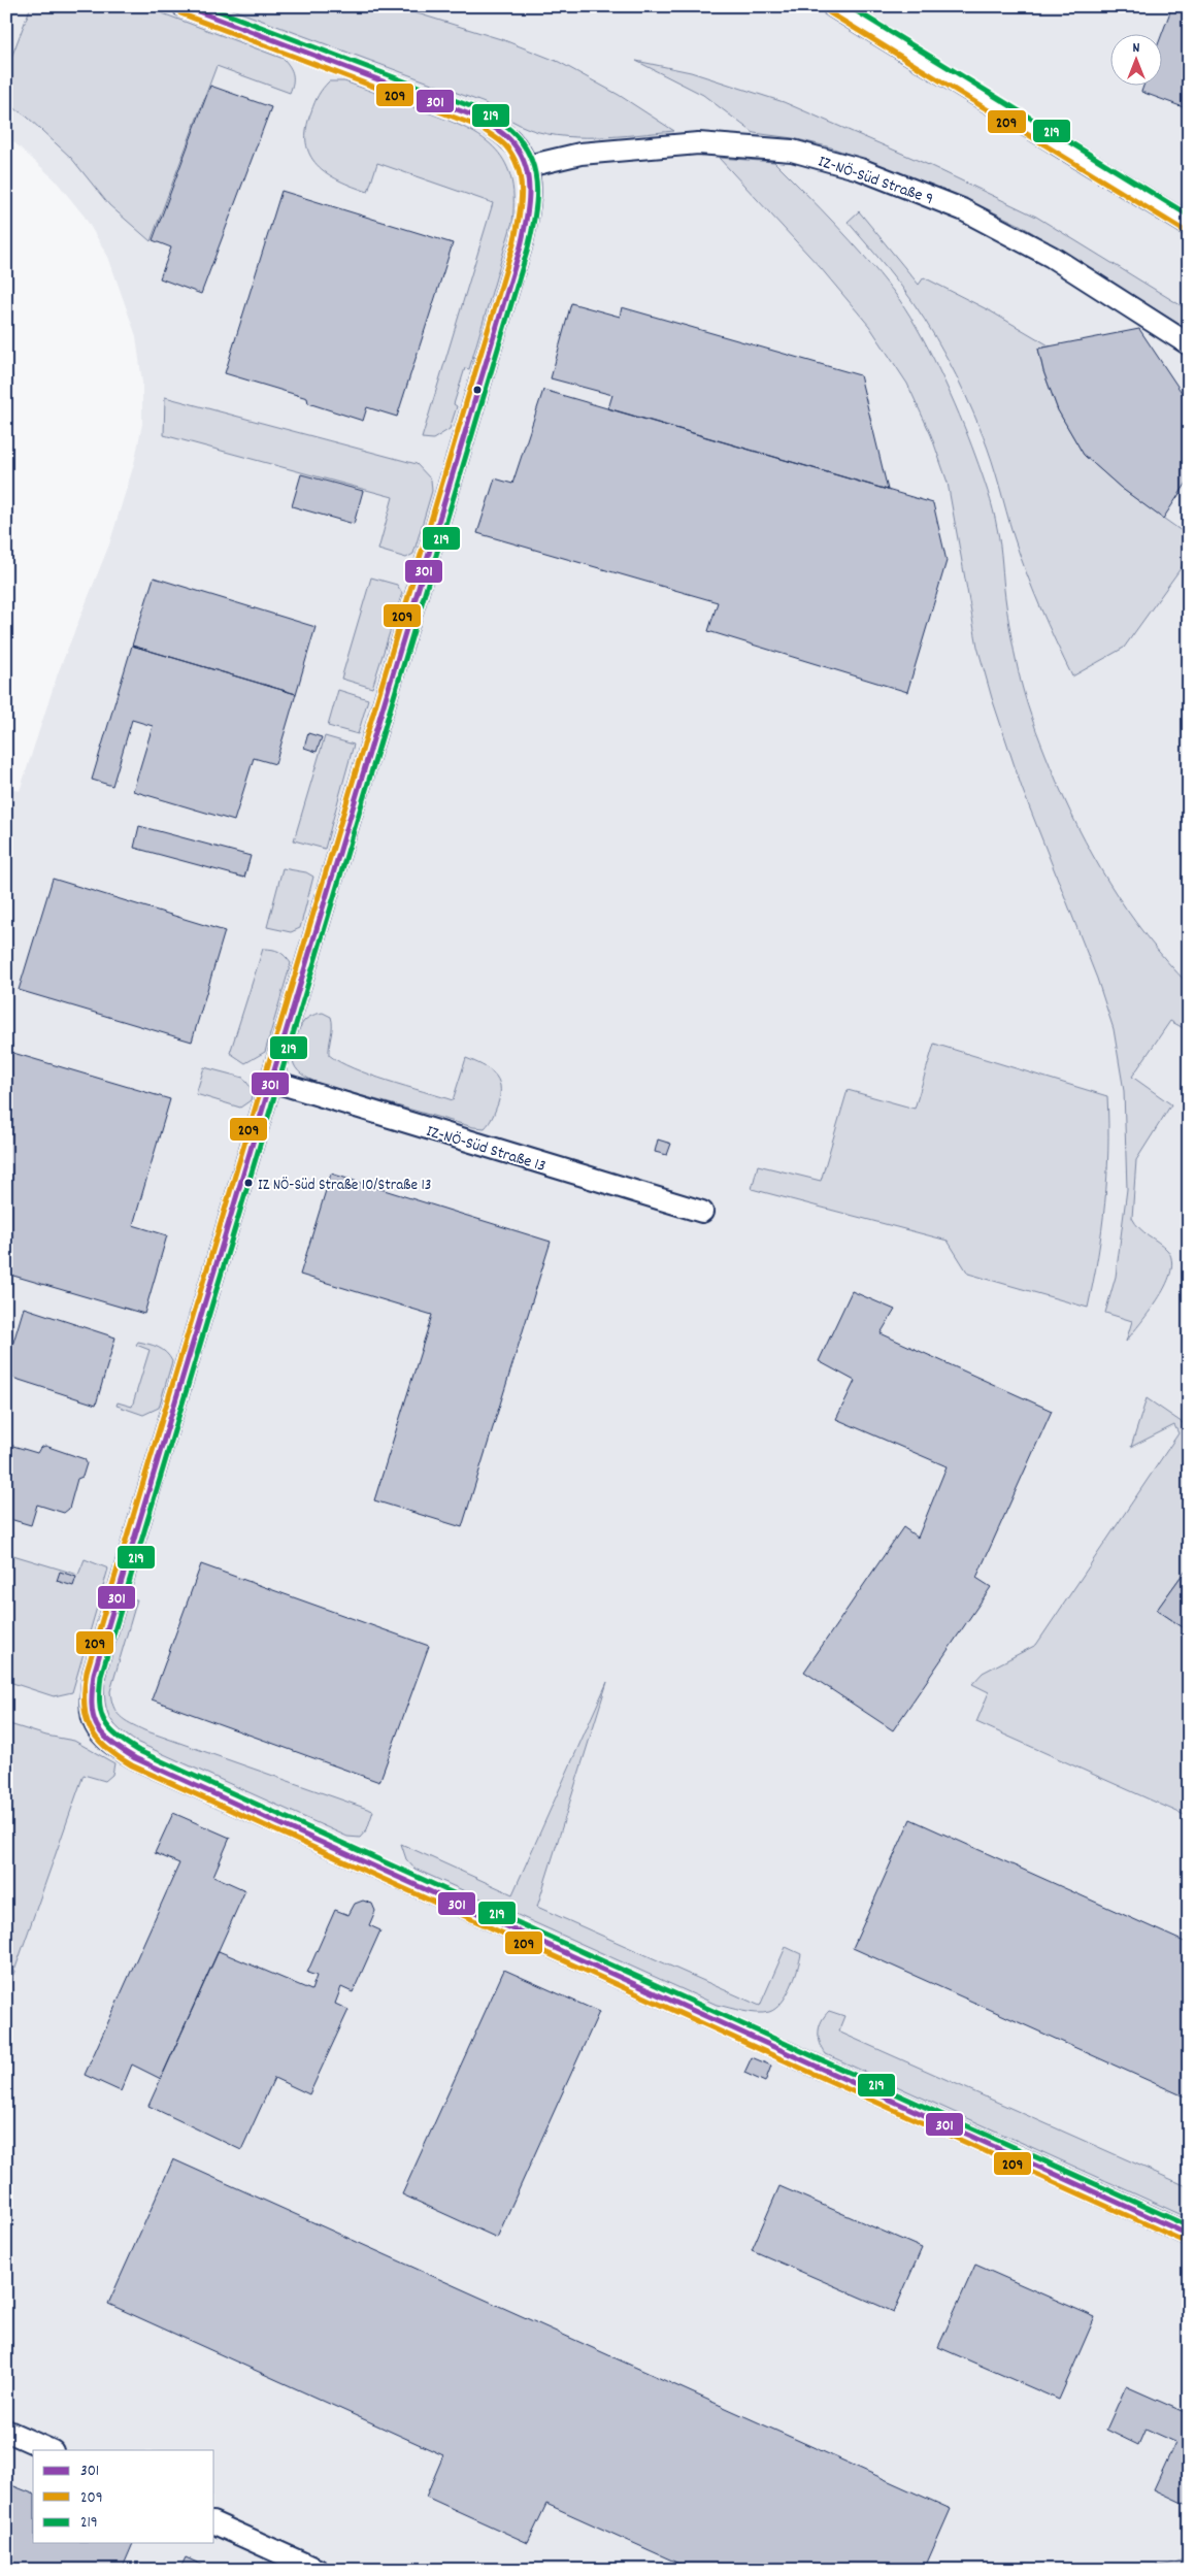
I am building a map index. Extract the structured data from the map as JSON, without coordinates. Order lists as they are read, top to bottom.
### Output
{
  "streets": {
    "street": ["IZ-NÖ-Süd Straße 9", "IZ-NÖ-Süd Straße 13"]
  },
  "places": ["IZ NÖ-Süd Straße 10/Straße 13"],
  "lines": ["transit line 301", "transit line 219", "transit line 209"],
  "legend": ["301", "209", "219"],
  "north": "top"
}
